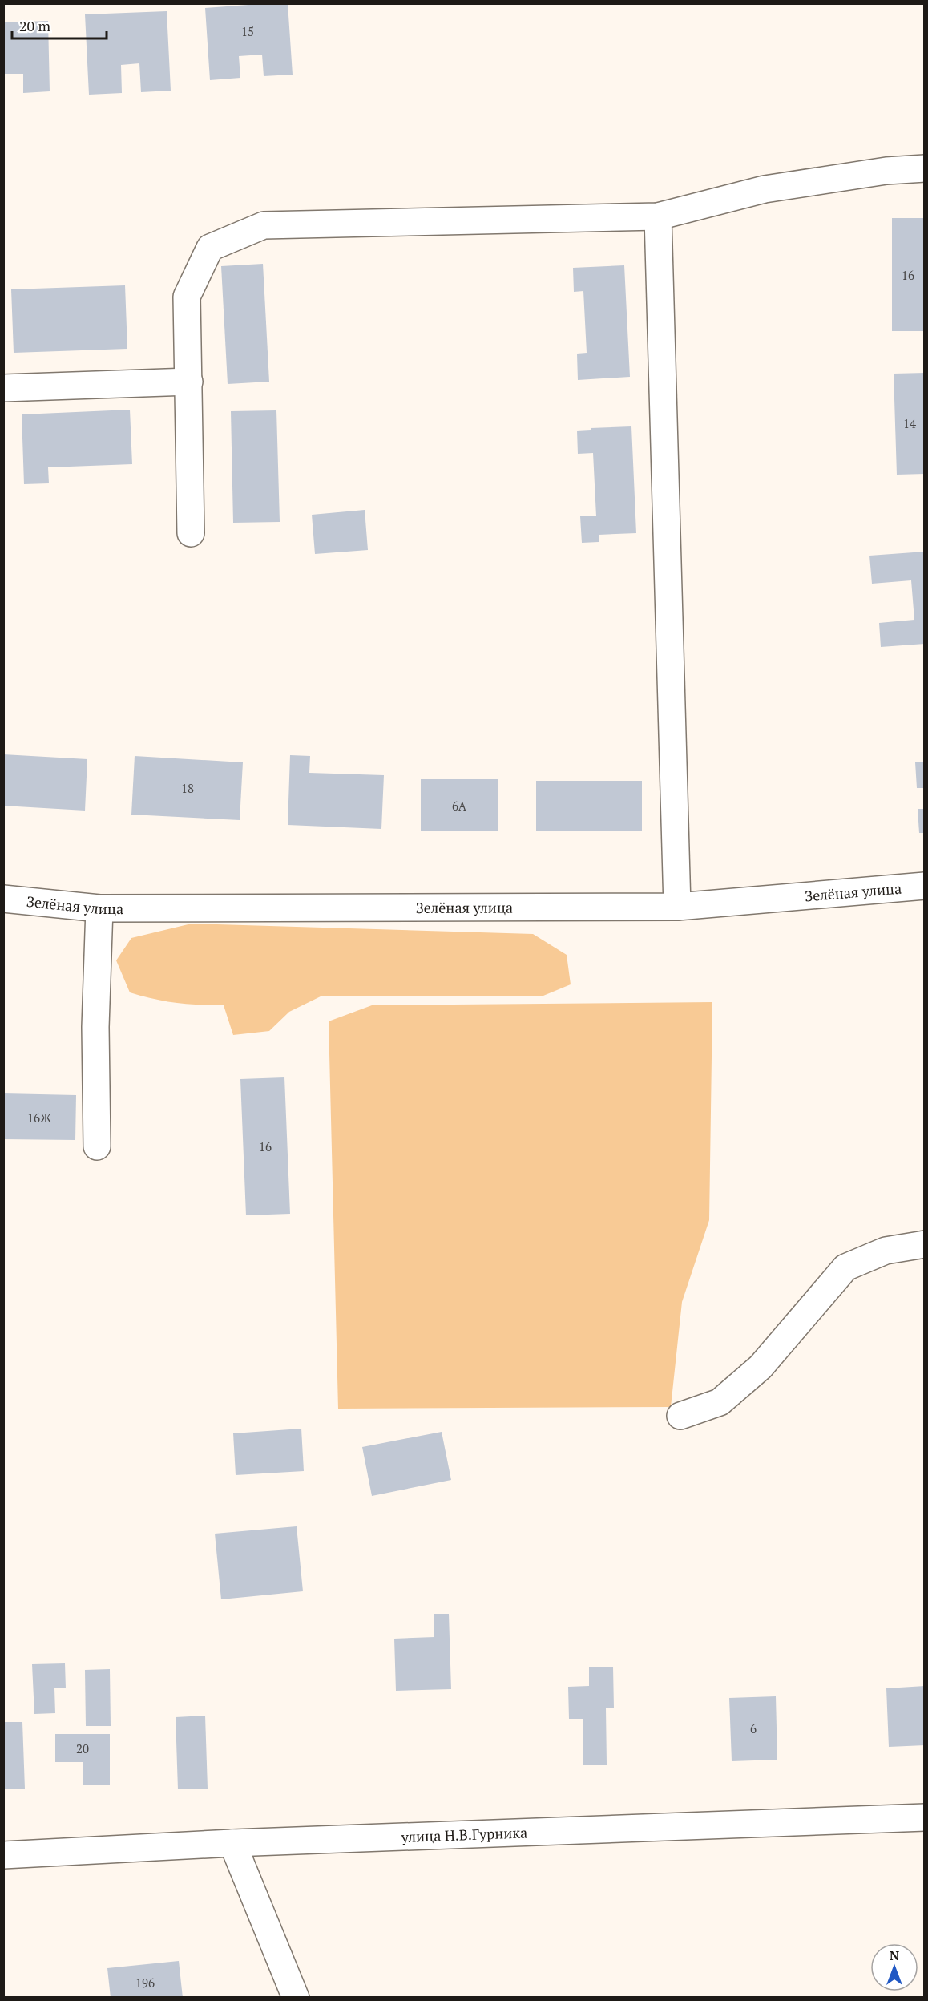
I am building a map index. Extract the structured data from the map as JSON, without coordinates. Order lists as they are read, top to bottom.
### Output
{
  "streets": {
    "street": ["Зелёная улица", "улица Н.В.Гурника"]
  },
  "house_numbers": [
    "15",
    "16",
    "14",
    "18",
    "6А",
    "16Ж",
    "16",
    "6",
    "20",
    "196"
  ],
  "scale_bar": "20 m",
  "north": "top"
}
